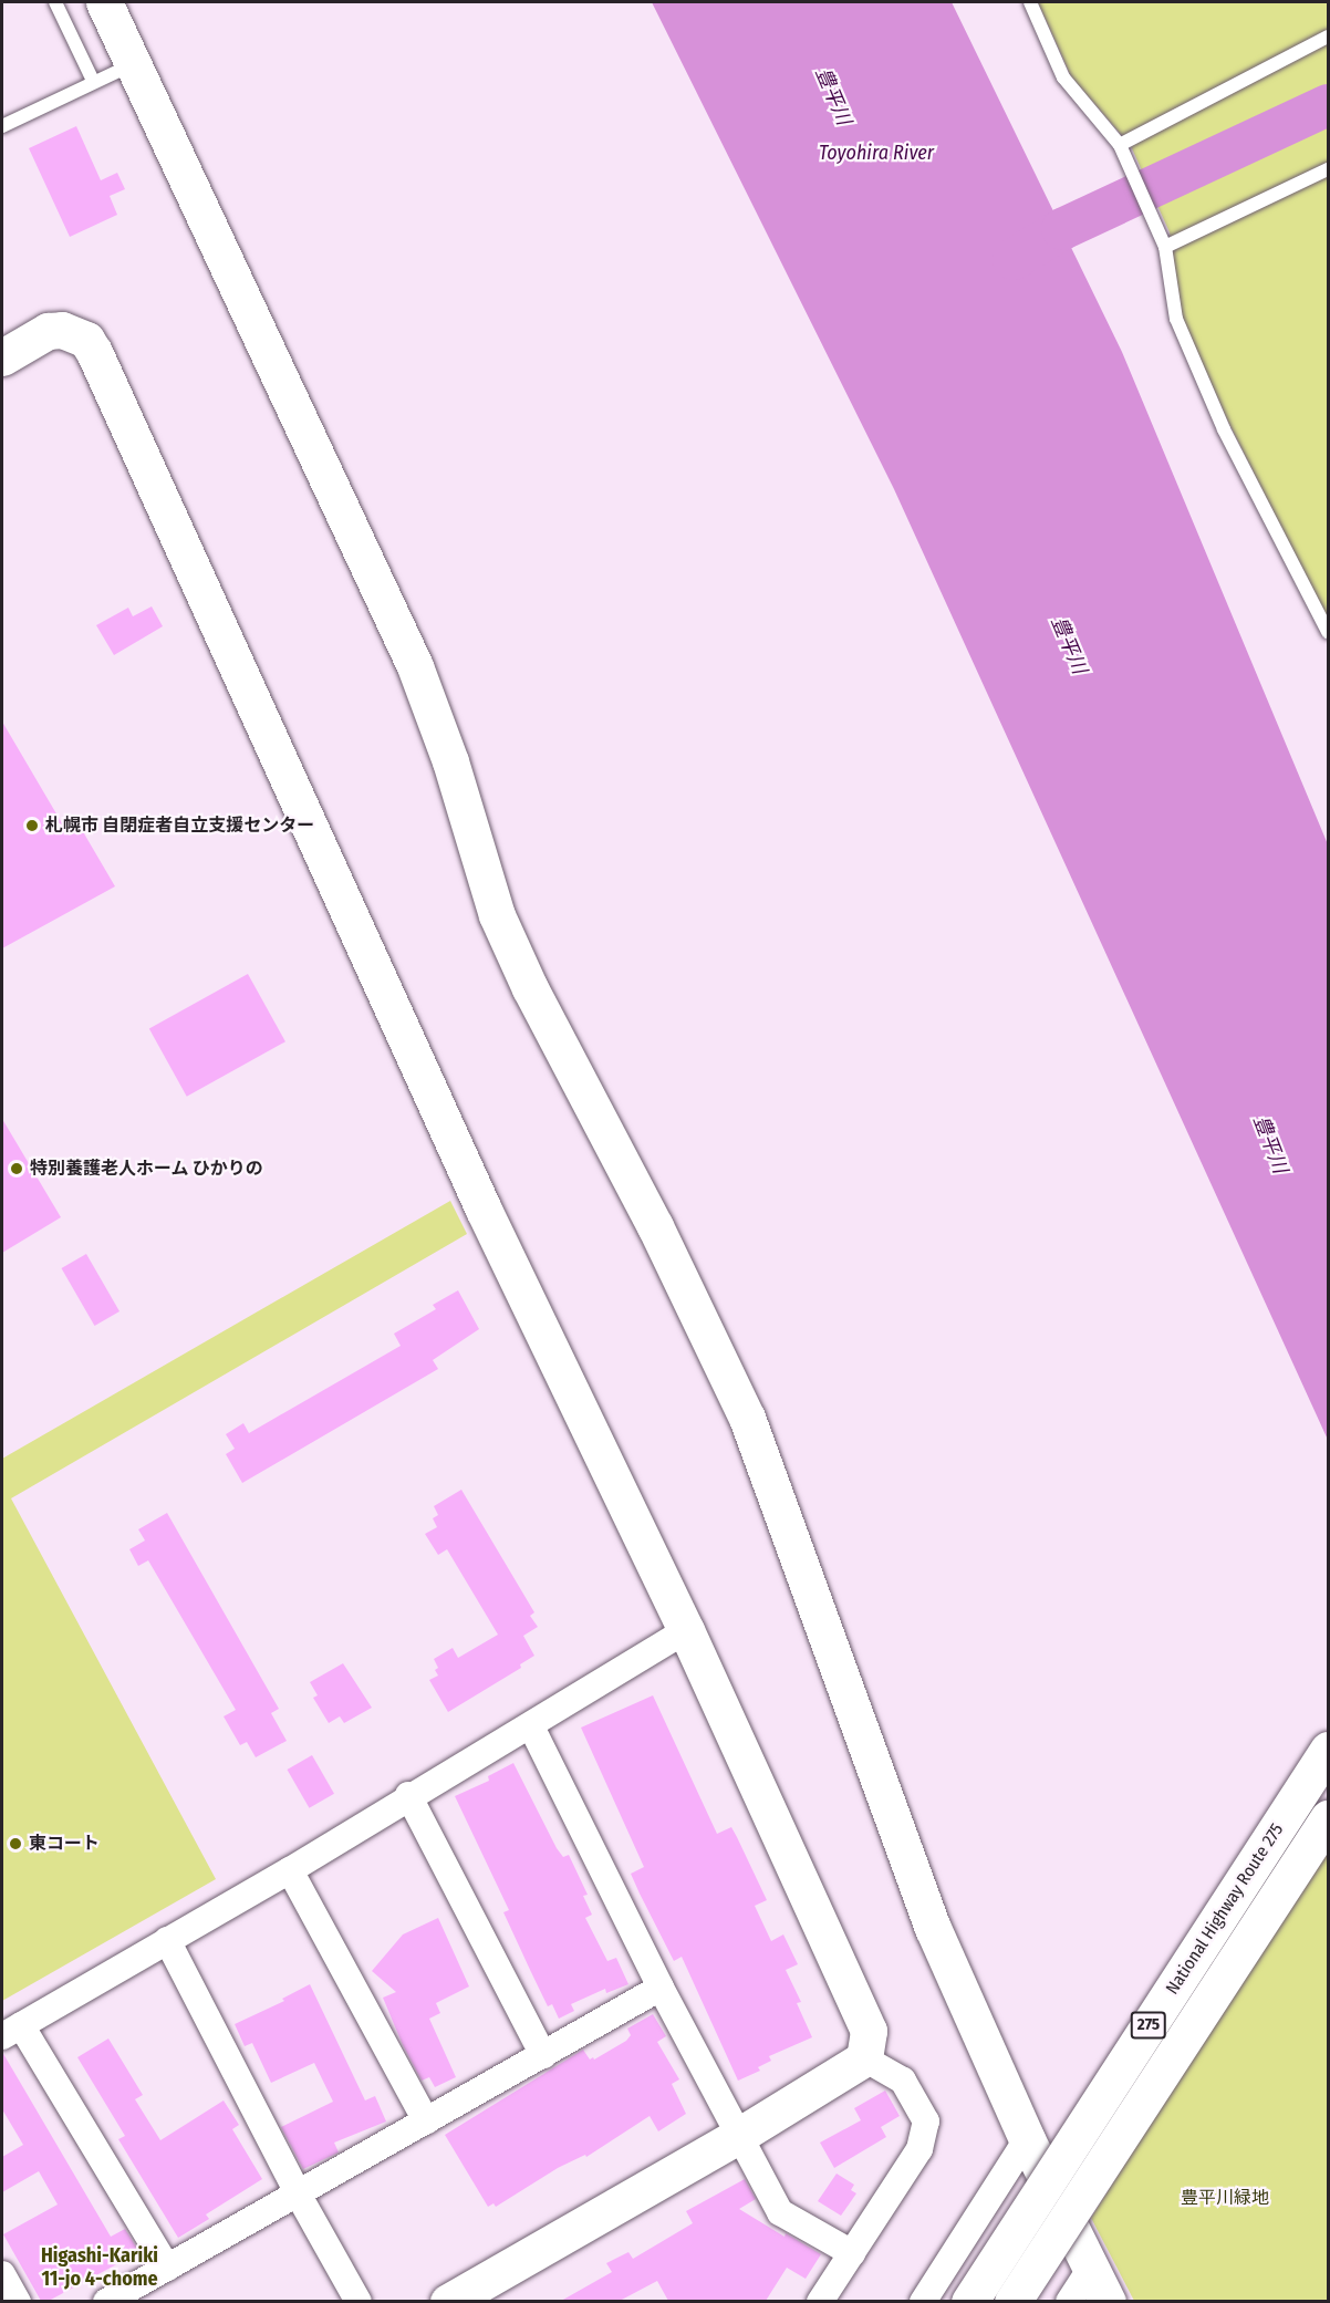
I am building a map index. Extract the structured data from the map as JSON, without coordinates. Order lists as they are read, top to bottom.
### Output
{
  "streets": {
    "main road": ["National Highway Route 275", "275"]
  },
  "districts": ["Higashi-Kariki 11-jo 4-chome"],
  "water": ["豊平川", "Toyohira River"],
  "parks": ["豊平川緑地"],
  "places": ["札幌市 自閉症者自立支援センター", "特別養護老人ホーム ひかりの", "東コート"]
}
